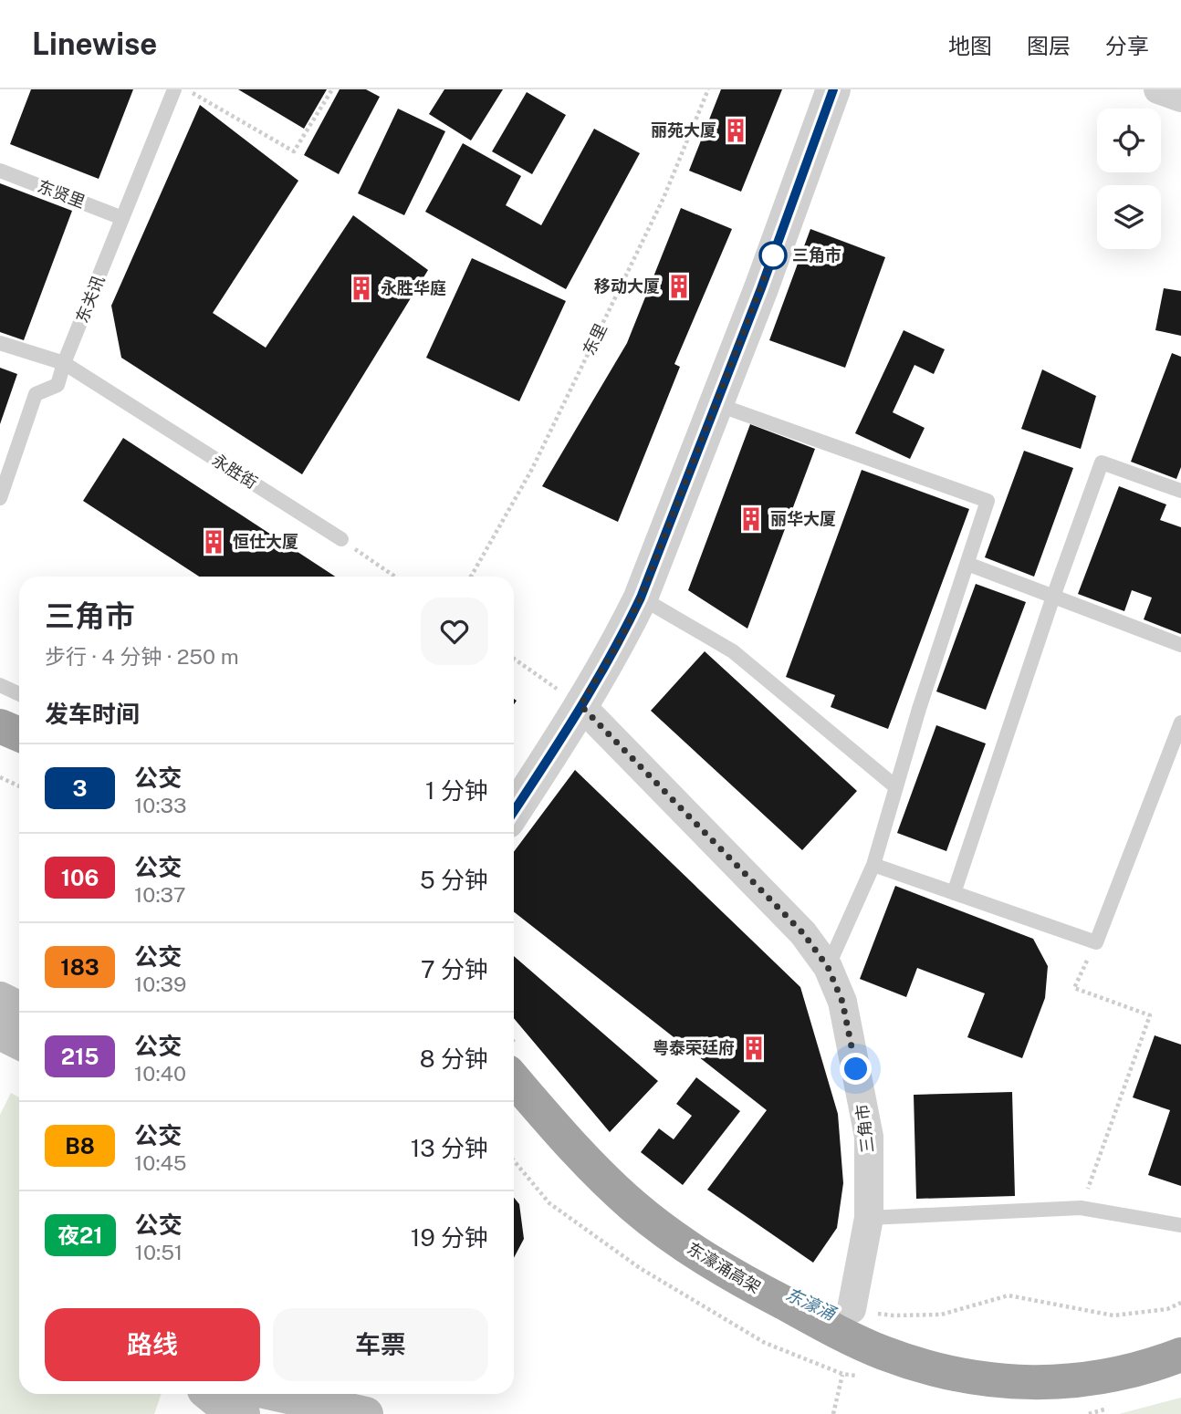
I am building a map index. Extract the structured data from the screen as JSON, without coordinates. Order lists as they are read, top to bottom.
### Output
{
  "streets": {
    "highway": ["东濠涌高架"],
    "street": ["三角市"],
    "lane": ["东贤里", "东关讯", "永胜街"],
    "path": ["东里"]
  },
  "crossings": [
    ["东贤里", "东关讯"],
    ["东关讯", "永胜街"]
  ],
  "water": ["东濠涌"],
  "places": {
    "building": [
      "丽苑大厦",
      "移动大厦",
      "永胜华庭",
      "丽华大厦",
      "恒仕大厦",
      "粤泰荣廷府"
    ],
    "other": ["三角市"]
  },
  "lines": ["bus line 3"],
  "page": {
    "header": "Linewise",
    "nav": ["地图", "图层", "分享"],
    "heading": [
      ["三角市", "步行 · 4 分钟 · 250 m"],
      "发车时间"
    ],
    "list": [
      {
        "mark": "3",
        "name": "公交",
        "note": "10:33",
        "value": "1 分钟"
      },
      {
        "mark": "106",
        "name": "公交",
        "note": "10:37",
        "value": "5 分钟"
      },
      {
        "mark": "183",
        "name": "公交",
        "note": "10:39",
        "value": "7 分钟"
      },
      {
        "mark": "215",
        "name": "公交",
        "note": "10:40",
        "value": "8 分钟"
      },
      {
        "mark": "B8",
        "name": "公交",
        "note": "10:45",
        "value": "13 分钟"
      },
      {
        "mark": "夜21",
        "name": "公交",
        "note": "10:51",
        "value": "19 分钟"
      }
    ],
    "buttons": ["路线", "车票"]
  }
}
